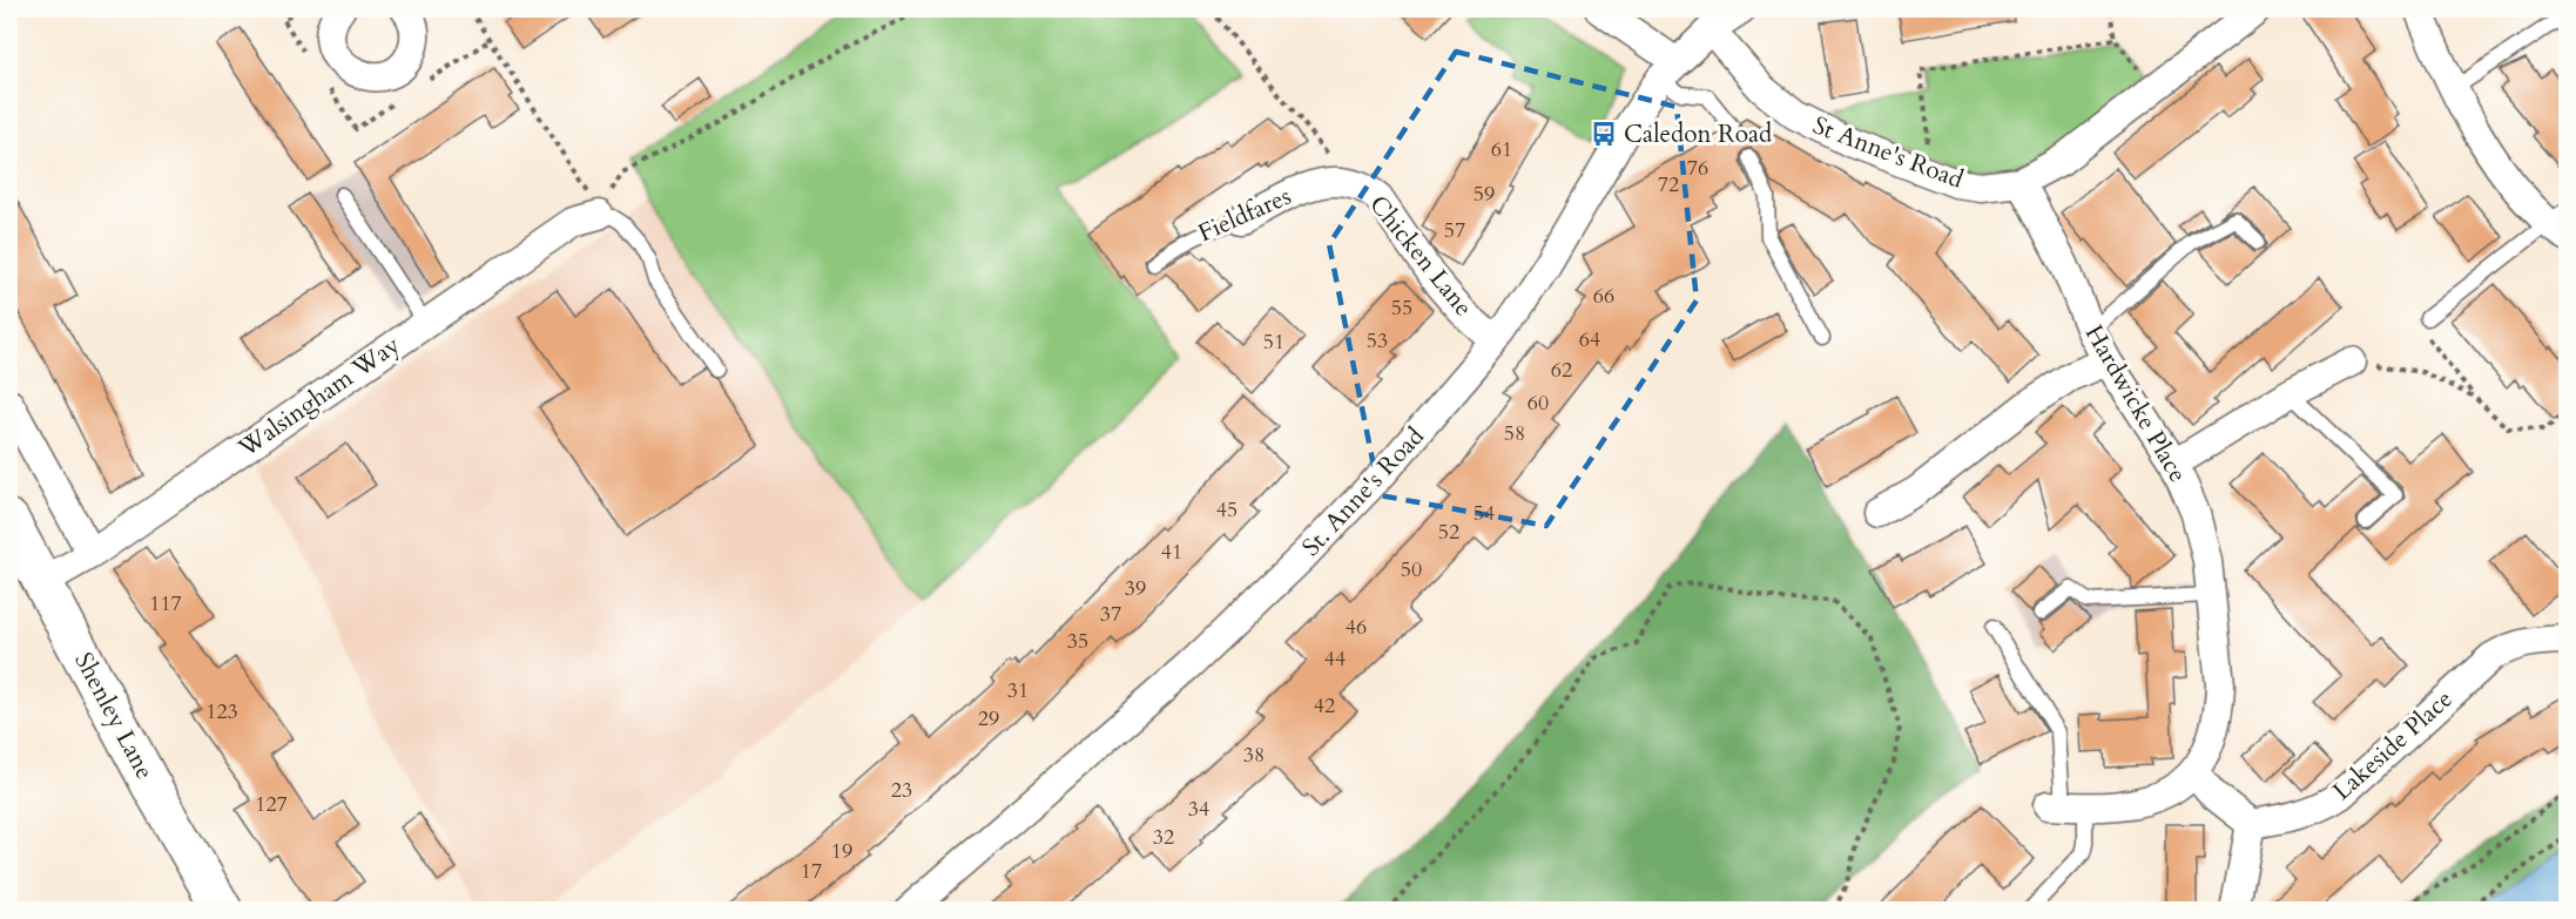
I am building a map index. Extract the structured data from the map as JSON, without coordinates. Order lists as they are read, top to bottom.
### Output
{
  "streets": {
    "main road": ["Shenley Lane"],
    "street": [
      "St Anne's Road",
      "Fieldfares",
      "Chicken Lane",
      "Walsingham Way",
      "Hardwicke Place",
      "St. Anne's Road",
      "Lakeside Place"
    ]
  },
  "crossings": [
    ["St Anne's Road", "Hardwicke Place"],
    ["St Anne's Road", "St. Anne's Road"],
    ["Fieldfares", "Chicken Lane"],
    ["Chicken Lane", "St. Anne's Road"],
    ["Walsingham Way", "Shenley Lane"]
  ],
  "places": {
    "bus stop": ["Caledon Road"]
  },
  "house_numbers": [
    "61",
    "76",
    "72",
    "59",
    "57",
    "66",
    "55",
    "64",
    "53",
    "51",
    "62",
    "60",
    "58",
    "45",
    "54",
    "52",
    "41",
    "50",
    "39",
    "117",
    "37",
    "46",
    "35",
    "44",
    "31",
    "42",
    "123",
    "29",
    "38",
    "23",
    "127",
    "34",
    "32",
    "19",
    "17"
  ]
}
